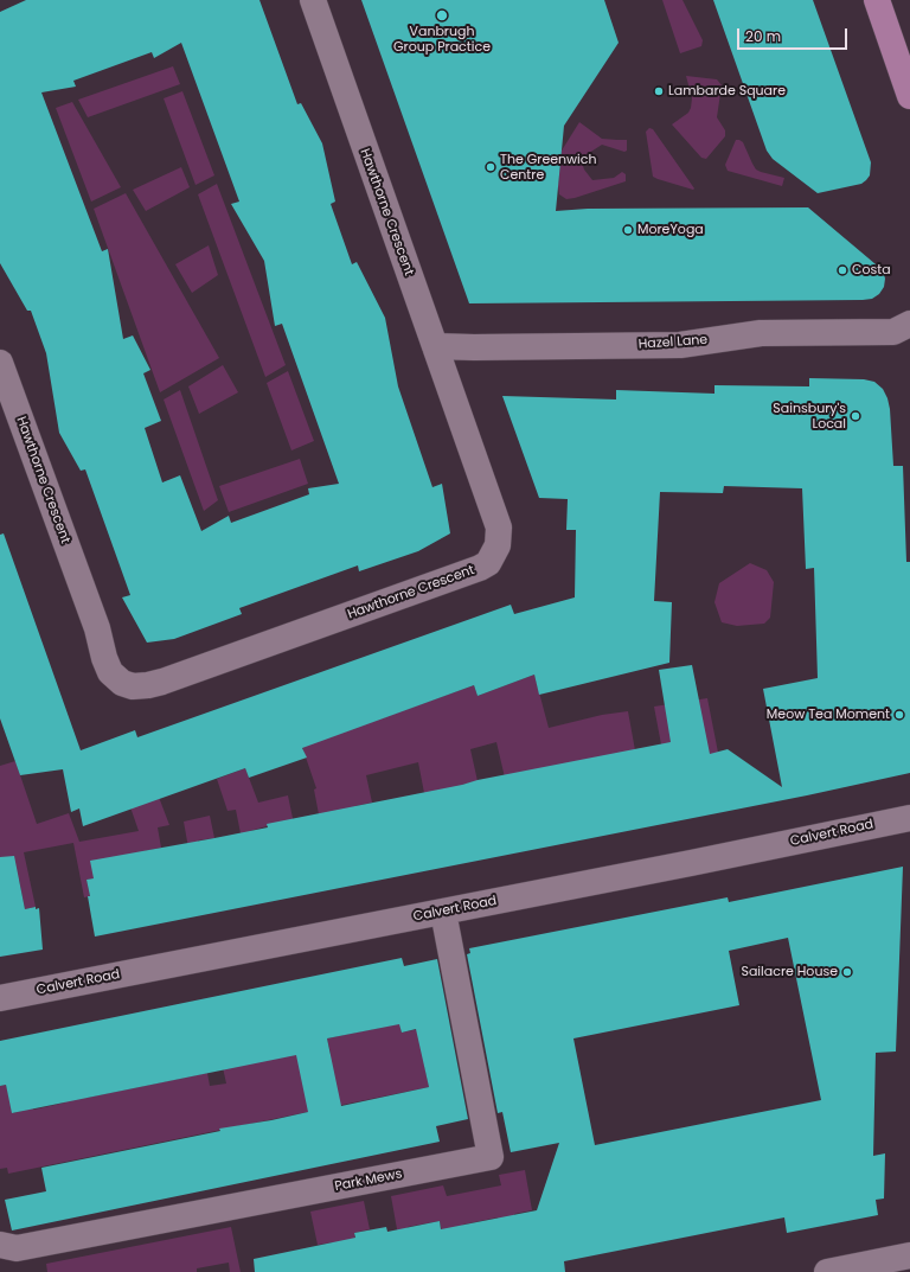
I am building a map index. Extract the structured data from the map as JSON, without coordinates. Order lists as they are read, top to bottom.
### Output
{
  "streets": {
    "street": [
      "Hawthorne Crescent",
      "Hazel Lane",
      "Calvert Road",
      "Park Mews"
    ]
  },
  "crossings": [
    ["Hawthorne Crescent", "Hazel Lane"],
    ["Calvert Road", "Park Mews"]
  ],
  "places": [
    "Vanbrugh Group Practice",
    "Lambarde Square",
    "The Greenwich Centre",
    "MoreYoga",
    "Costa",
    "Sainsbury's Local",
    "Meow Tea Moment",
    "Sailacre House"
  ],
  "scale_bar": "20 m"
}
